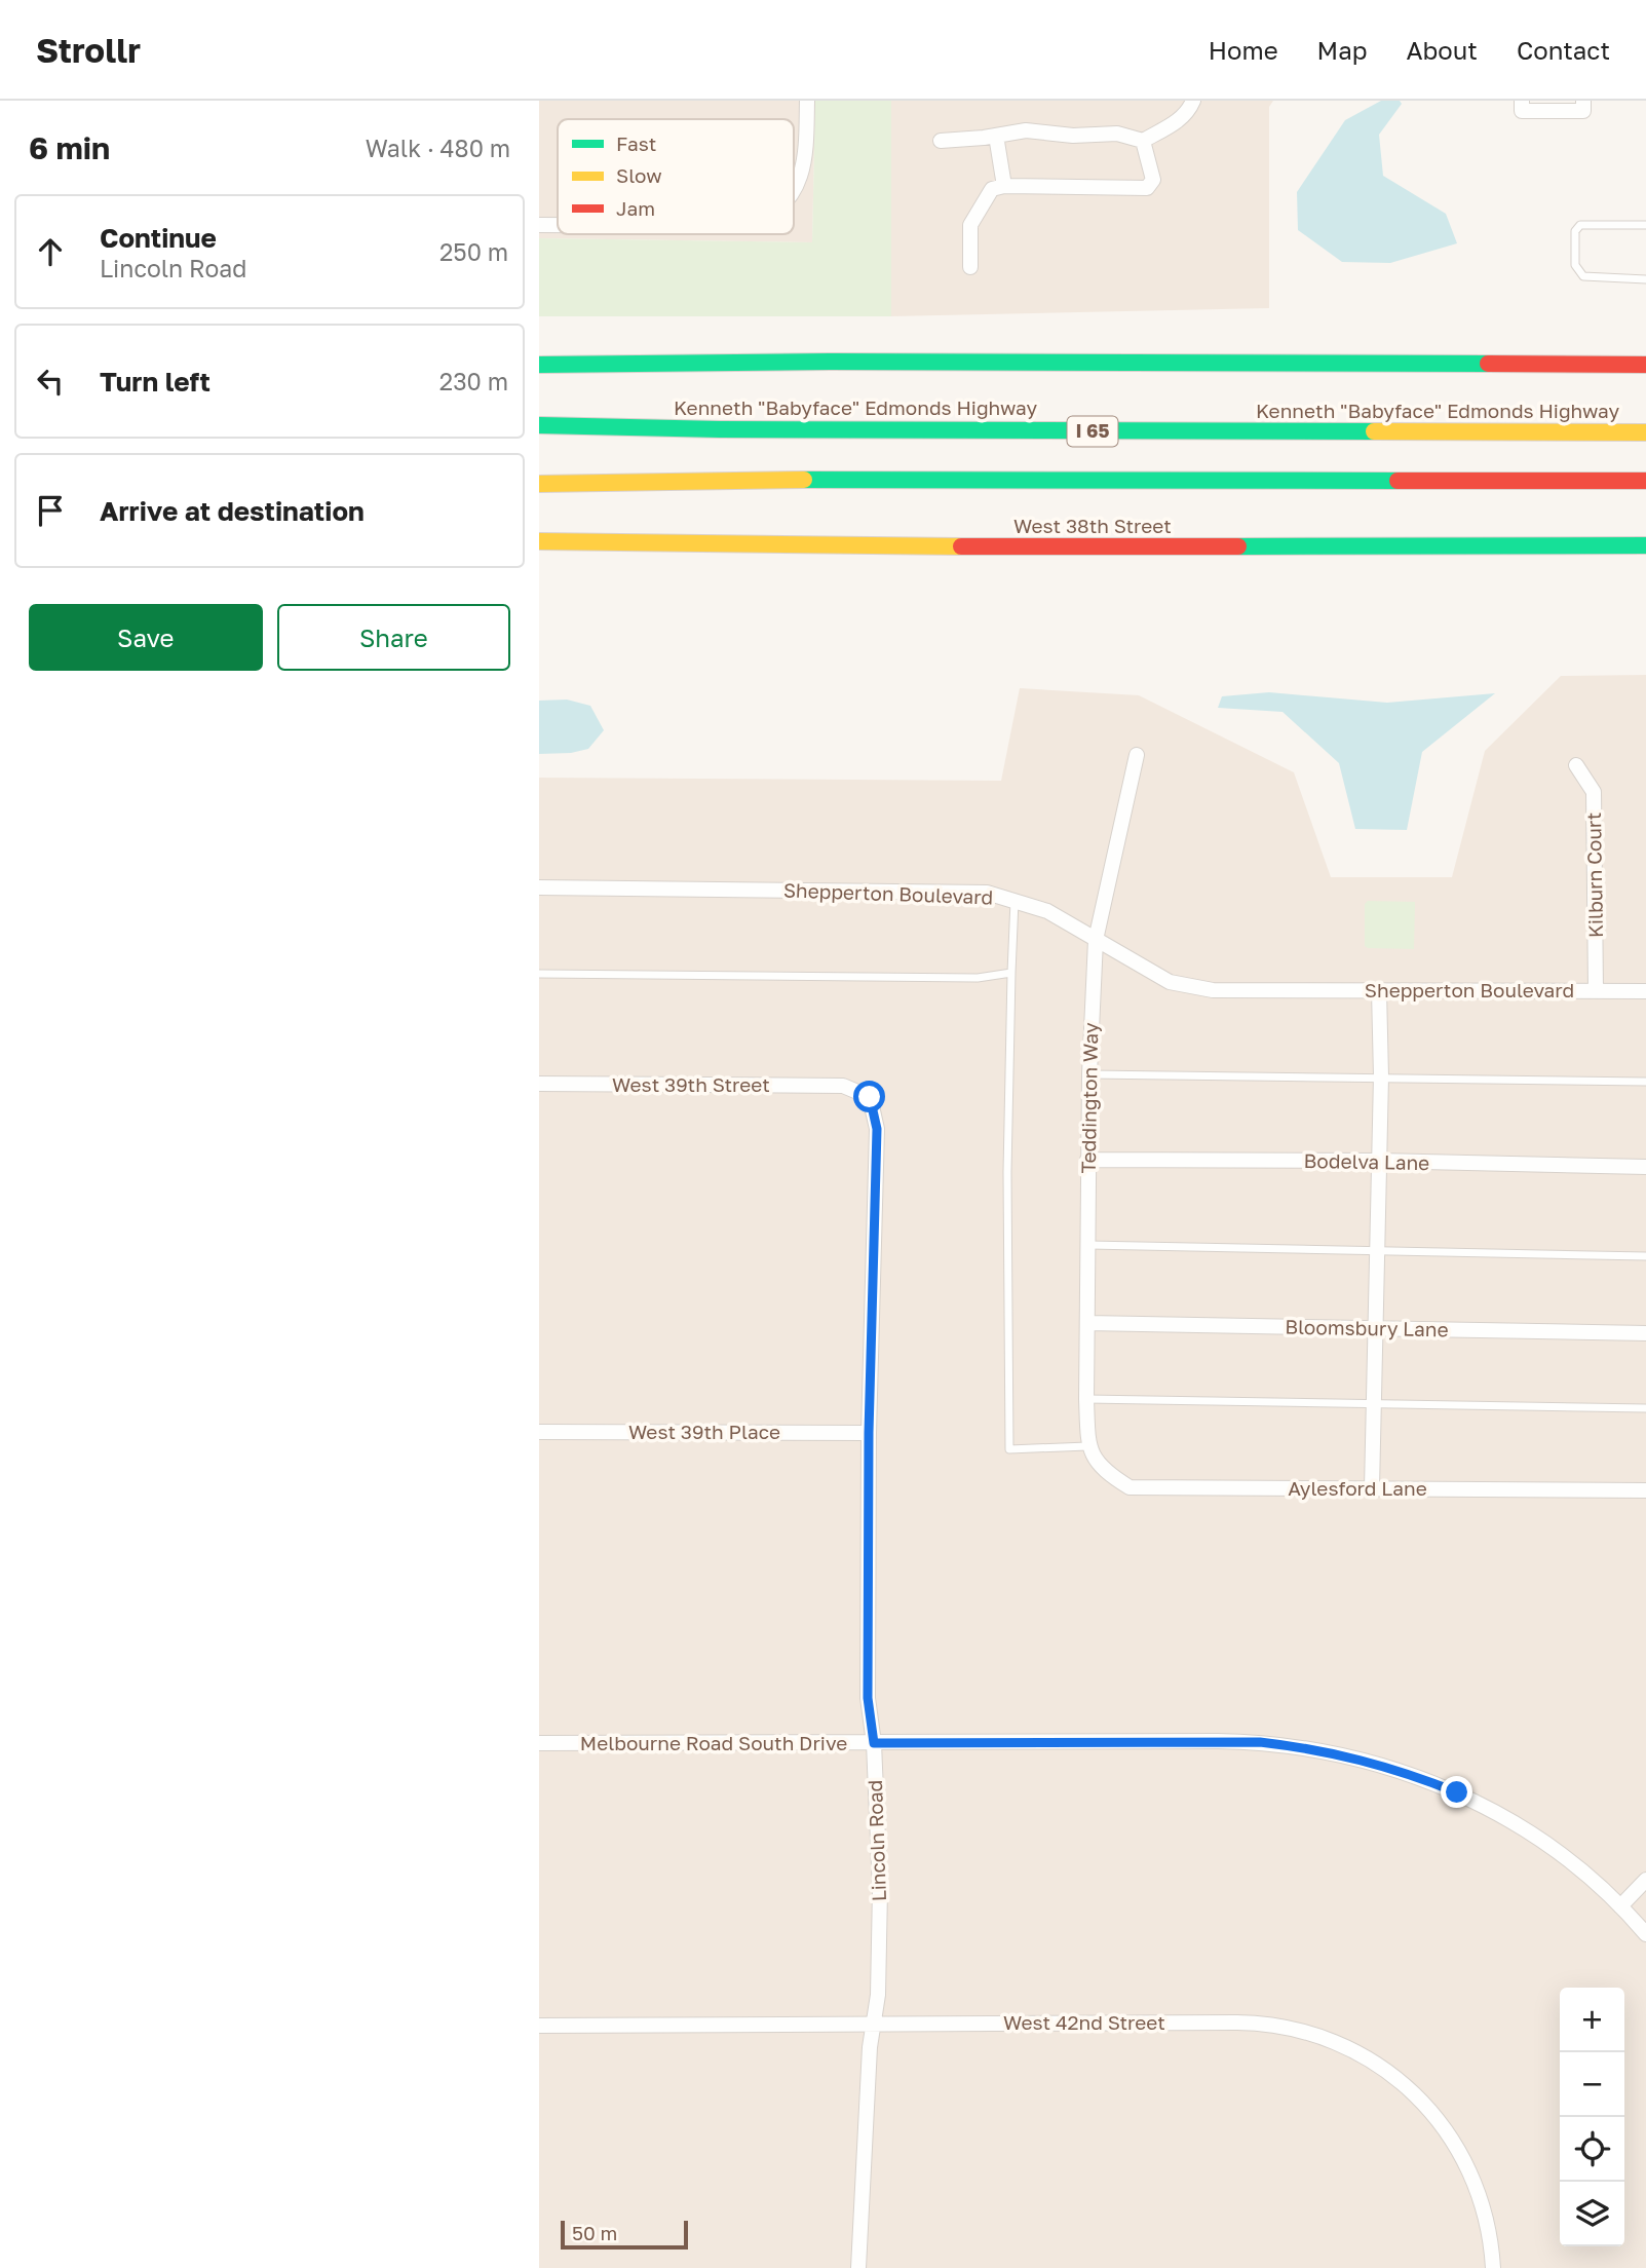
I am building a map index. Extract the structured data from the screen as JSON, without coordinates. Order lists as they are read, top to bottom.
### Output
{
  "streets": {
    "main road": ["Kenneth \"Babyface\" Edmonds Highway", "I 65", "West 38th Street"],
    "street": [
      "Kilburn Court",
      "Shepperton Boulevard",
      "West 39th Street",
      "Teddington Way",
      "Bodelva Lane",
      "Bloomsbury Lane",
      "West 39th Place",
      "Aylesford Lane",
      "Melbourne Road South Drive",
      "Lincoln Road",
      "West 42nd Street"
    ]
  },
  "crossings": [
    ["Kilburn Court", "Shepperton Boulevard"],
    ["Shepperton Boulevard", "Teddington Way"],
    ["West 39th Street", "Lincoln Road"],
    ["Teddington Way", "Bodelva Lane"],
    ["Teddington Way", "Bloomsbury Lane"],
    ["Teddington Way", "Aylesford Lane"],
    ["West 39th Place", "Lincoln Road"],
    ["Melbourne Road South Drive", "Lincoln Road"],
    ["Lincoln Road", "West 42nd Street"]
  ],
  "legend": ["Fast", "Slow", "Jam"],
  "scale_bar": "50 m",
  "page": {
    "header": "Strollr",
    "nav": [
      "Home",
      "Map",
      "About",
      "Contact"
    ],
    "heading": ["6 min", "Walk · 480 m"],
    "list": [
      ["Continue", "Lincoln Road", "250 m"],
      ["Turn left", "230 m"],
      "Arrive at destination"
    ],
    "buttons": ["Save", "Share"],
    "map_buttons": ["+", "−"],
    "scale": "50 m"
  }
}
